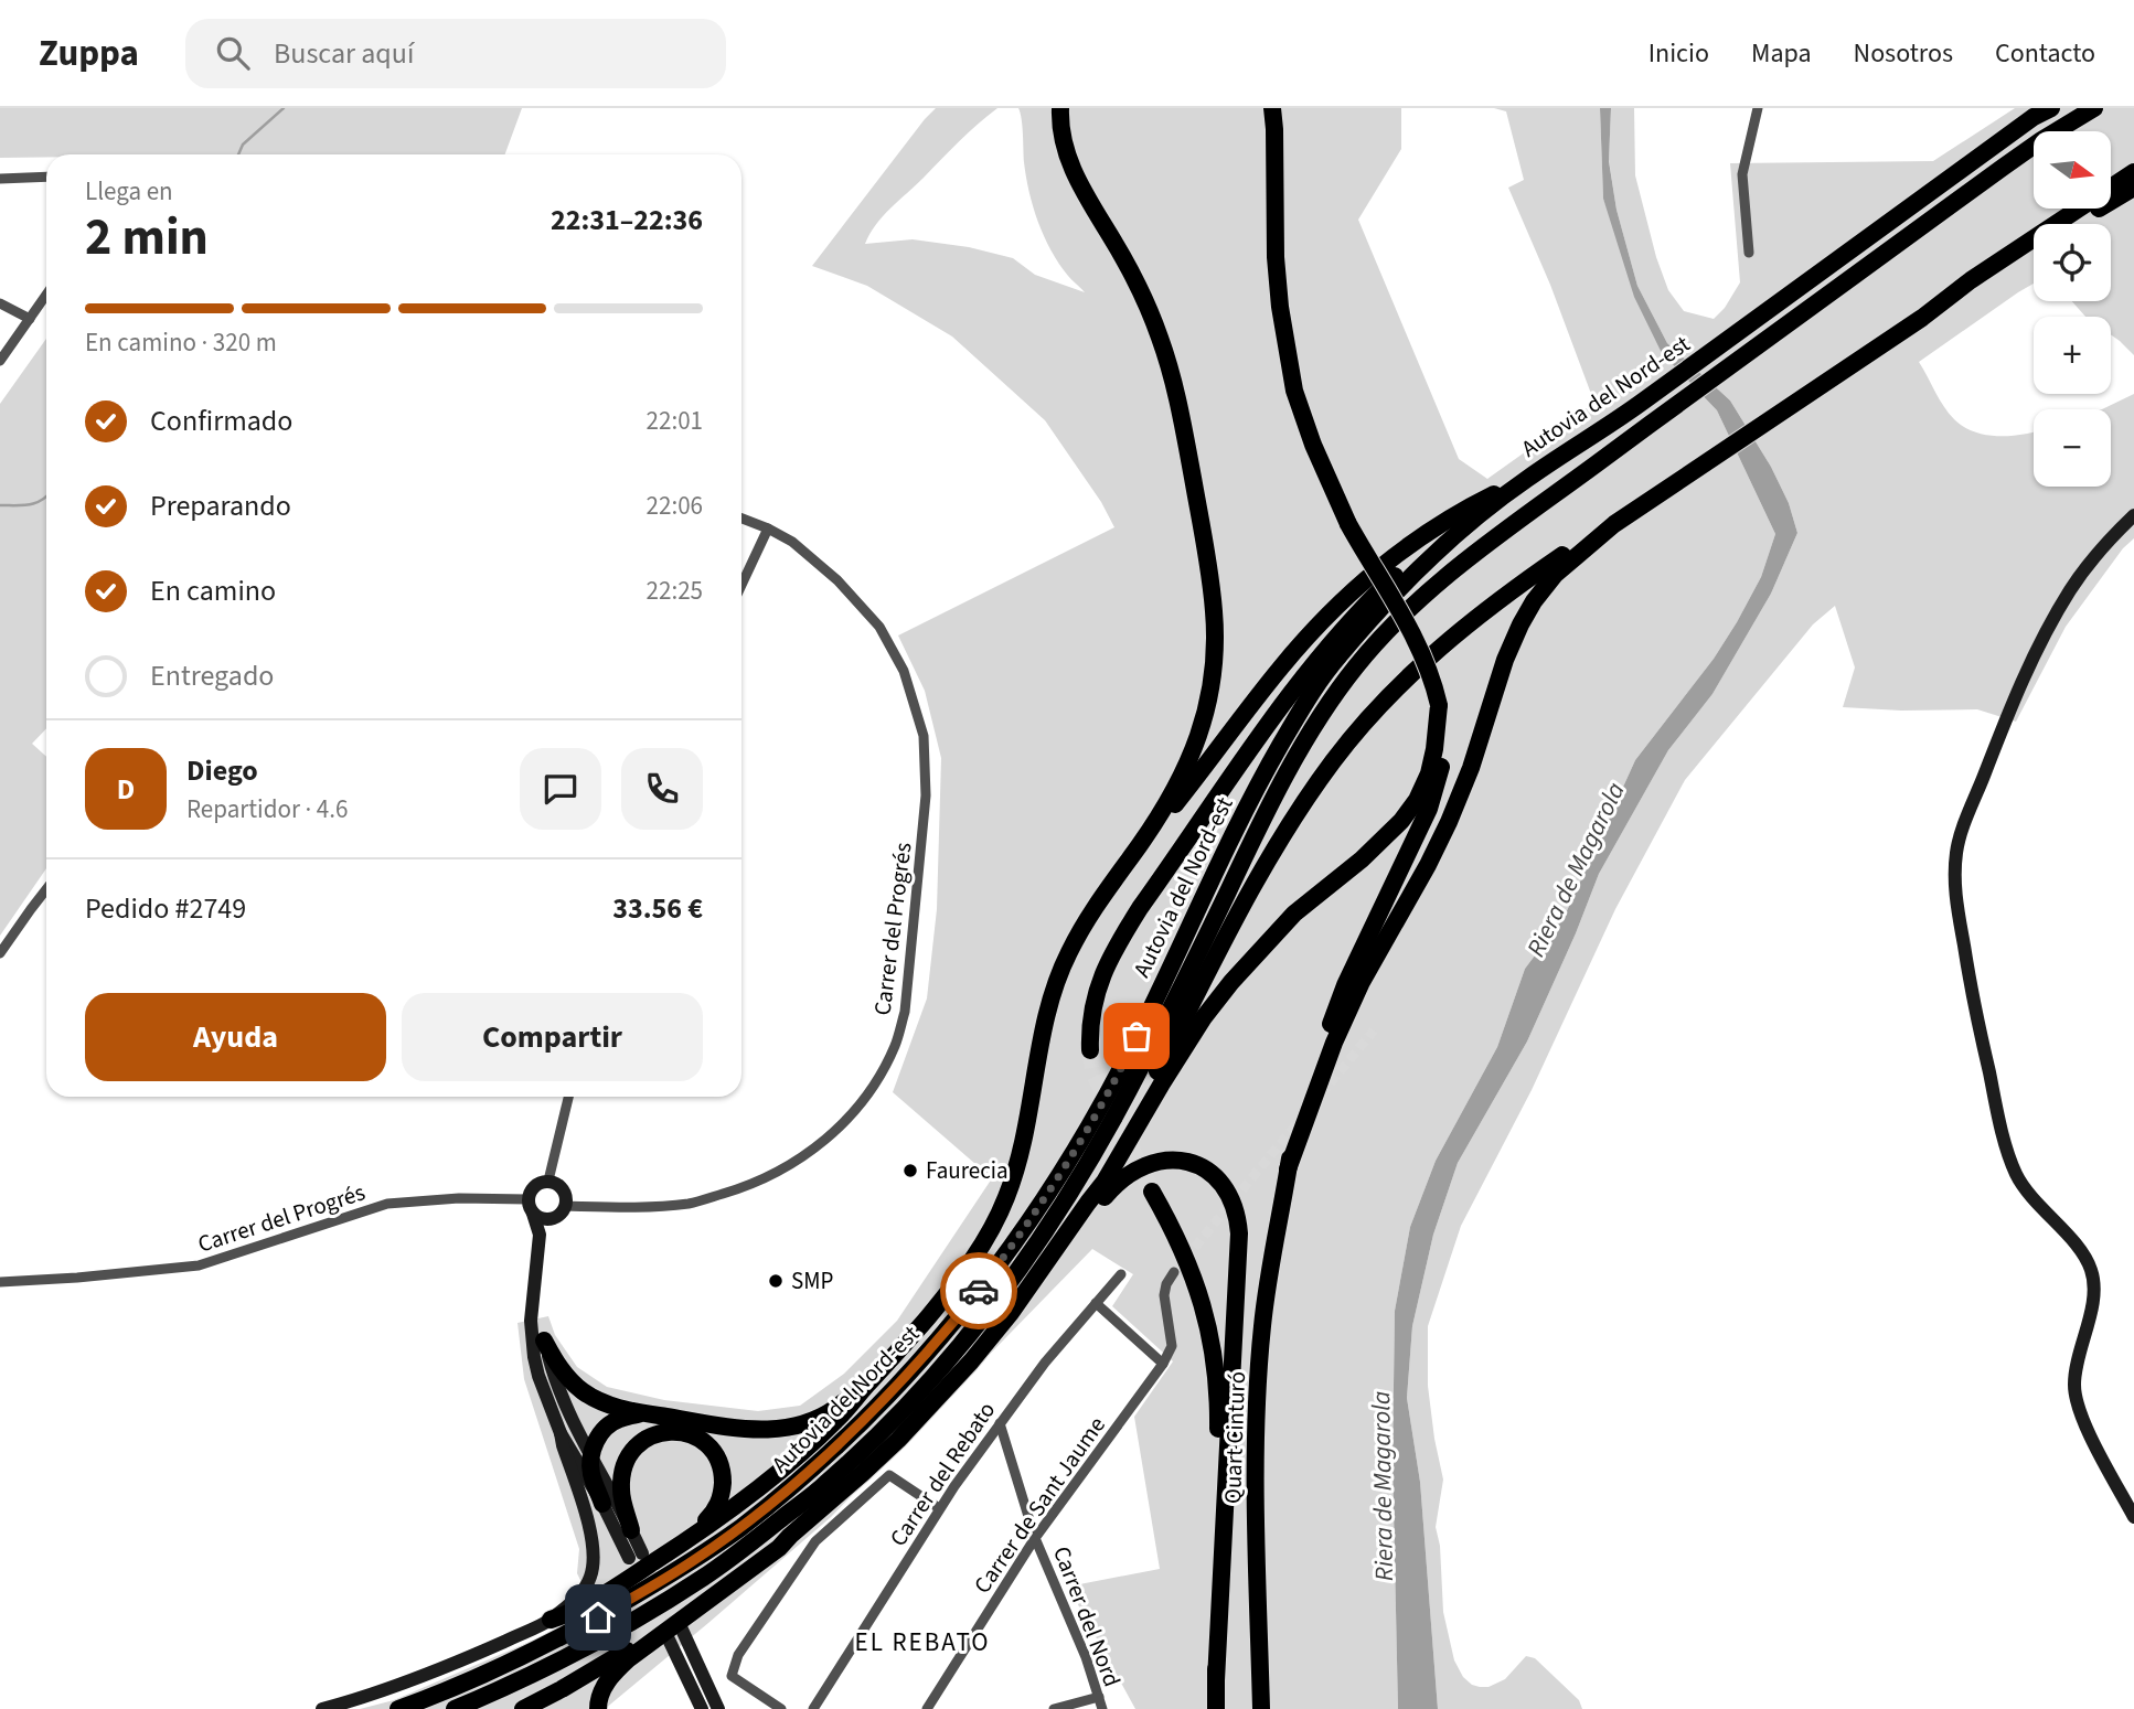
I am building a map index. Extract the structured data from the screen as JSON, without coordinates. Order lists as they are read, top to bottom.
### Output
{
  "streets": {
    "highway": ["Autovia del Nord-est", "Quart Cinturó"],
    "street": [
      "Carrer del Progrés",
      "Carrer del Rebato",
      "Carrer de Sant Jaume",
      "Carrer del Nord"
    ]
  },
  "crossings": [
    ["Carrer del Rebato", "Carrer del Nord"],
    ["Carrer de Sant Jaume", "Carrer del Nord"]
  ],
  "districts": ["EL REBATO"],
  "water": ["Riera de Magarola"],
  "places": ["Faurecia", "SMP"],
  "north": "right",
  "page": {
    "header": "Zuppa",
    "search": "Buscar aquí",
    "nav": [
      "Inicio",
      "Mapa",
      "Nosotros",
      "Contacto"
    ],
    "map_buttons": ["+", "−"],
    "heading": ["2 min", "Llega en", "22:31–22:36"],
    "panel": [
      "Diego",
      "Repartidor · 4.6",
      "Pedido #2749",
      "33.56 €"
    ],
    "bar": "En camino · 320 m",
    "list": [
      ["Confirmado", "22:01"],
      ["Preparando", "22:06"],
      ["En camino", "22:25"],
      "Entregado"
    ],
    "round": "D",
    "buttons": ["Ayuda", "Compartir"]
  }
}
